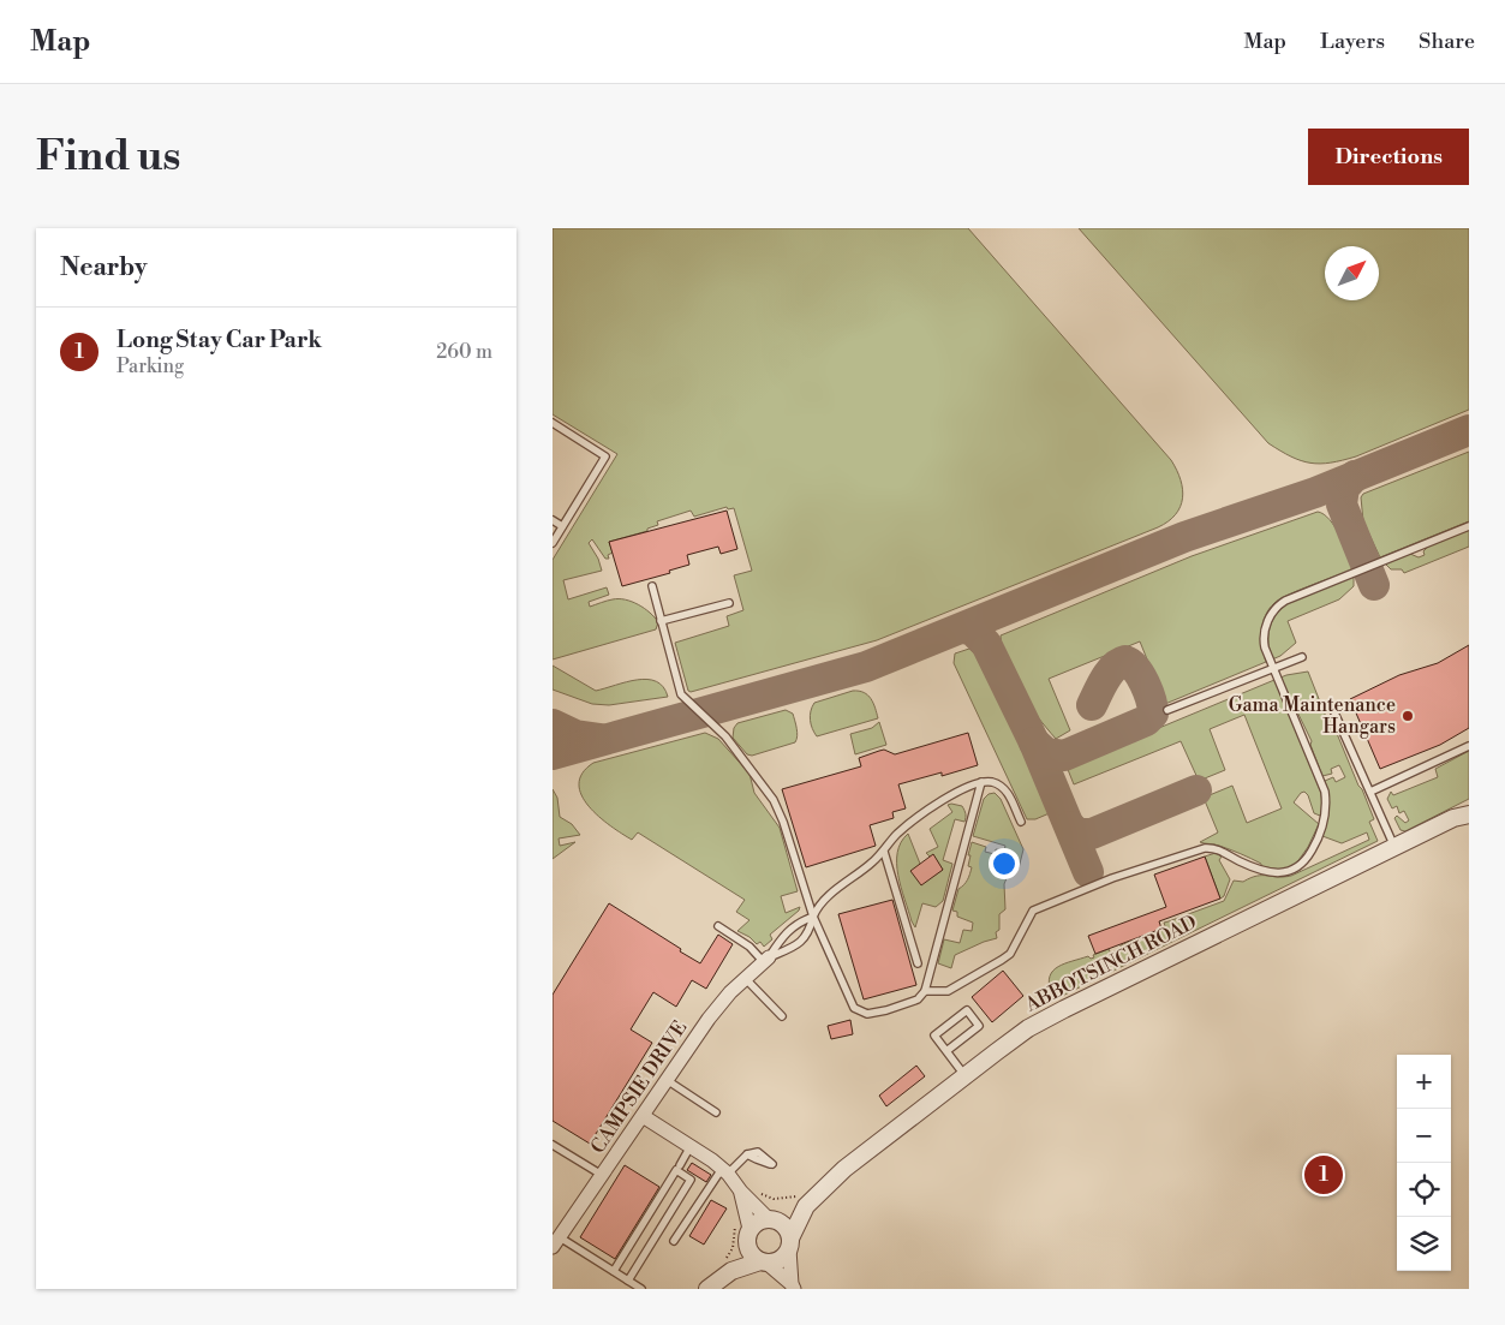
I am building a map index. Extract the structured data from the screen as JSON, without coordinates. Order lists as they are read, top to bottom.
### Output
{
  "streets": {
    "street": ["ABBOTSINCH ROAD", "CAMPSIE DRIVE"]
  },
  "places": ["Gama Maintenance Hangars"],
  "north": "top right",
  "page": {
    "header": "Map",
    "nav": ["Map", "Layers", "Share"],
    "buttons": "Directions",
    "title": "Find us",
    "heading": "Nearby",
    "list": [
      {
        "mark": "1",
        "name": "Long Stay Car Park",
        "note": "Parking",
        "value": "260 m"
      }
    ],
    "map_buttons": ["+", "−"],
    "pins": "1"
  }
}
